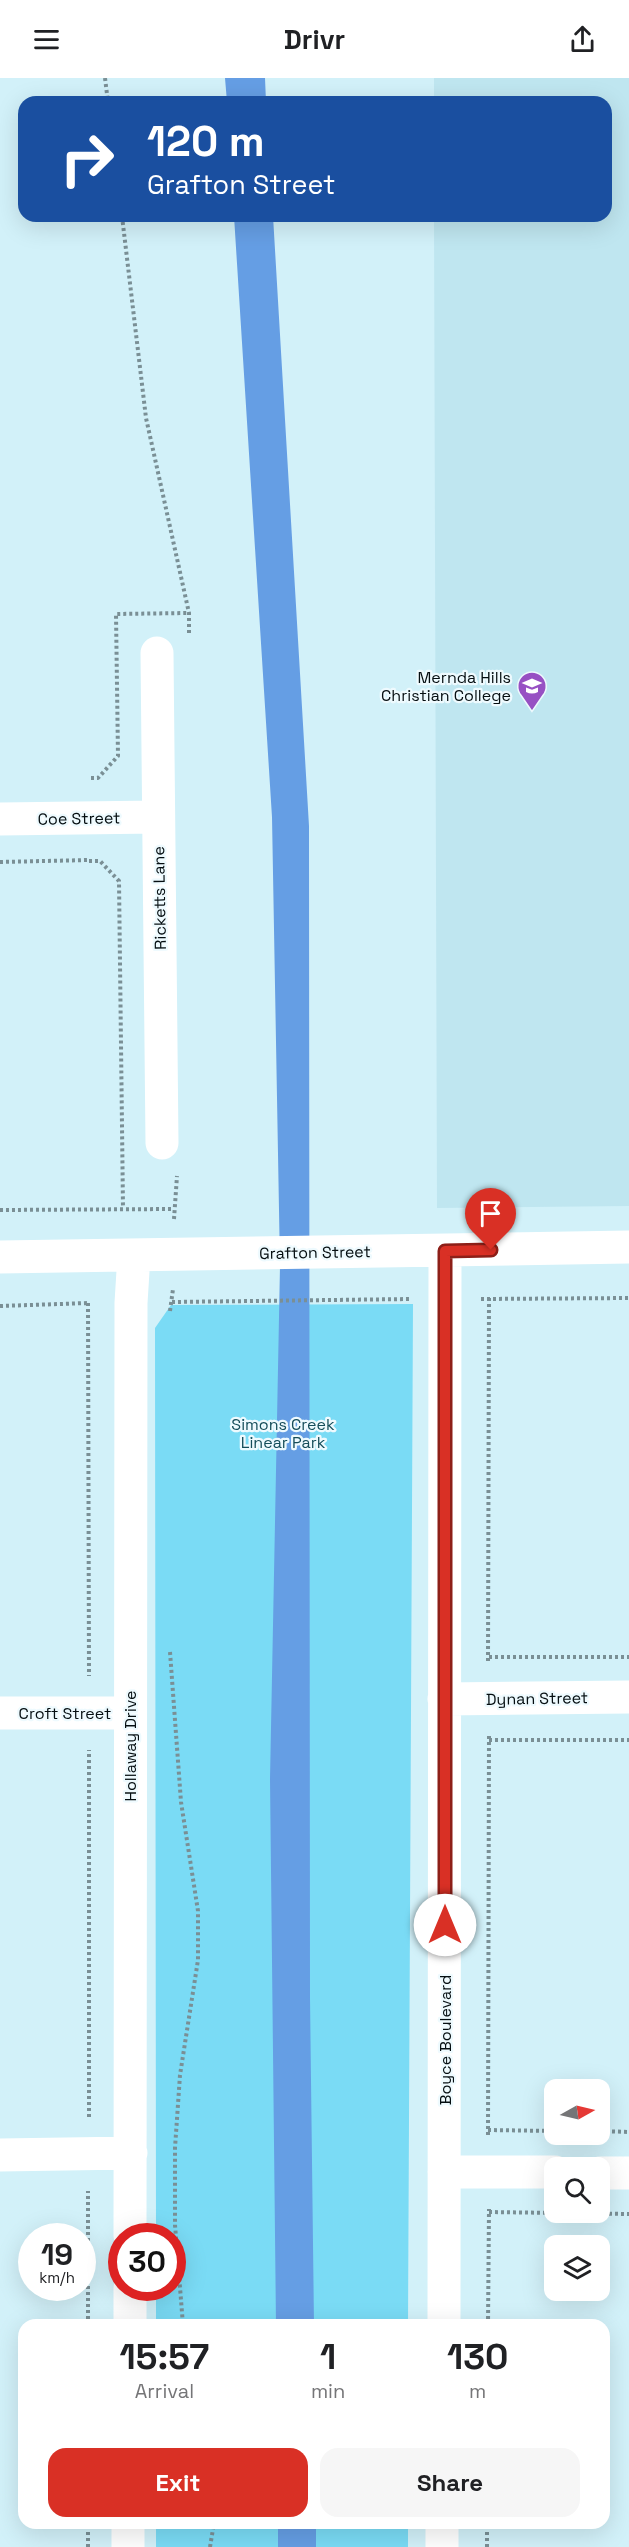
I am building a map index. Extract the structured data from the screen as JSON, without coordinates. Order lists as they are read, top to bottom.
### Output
{
  "streets": {
    "street": [
      "Coe Street",
      "Ricketts Lane",
      "Grafton Street",
      "Dynan Street",
      "Croft Street",
      "Hollaway Drive",
      "Boyce Boulevard"
    ]
  },
  "crossings": [
    ["Coe Street", "Ricketts Lane"],
    ["Grafton Street", "Hollaway Drive"],
    ["Grafton Street", "Boyce Boulevard"],
    ["Dynan Street", "Boyce Boulevard"],
    ["Croft Street", "Hollaway Drive"]
  ],
  "parks": ["Simons Creek Linear Park"],
  "places": {
    "school or university": ["Mernda Hills Christian College"]
  },
  "north": "right",
  "page": {
    "header": "Drivr",
    "turn": ["120 m", "Grafton Street"],
    "speed": "19 km/h",
    "limit": "30",
    "eta": [
      "15:57",
      "Arrival",
      "1",
      "min",
      "130",
      "m"
    ],
    "buttons": ["Exit", "Share"]
  }
}
